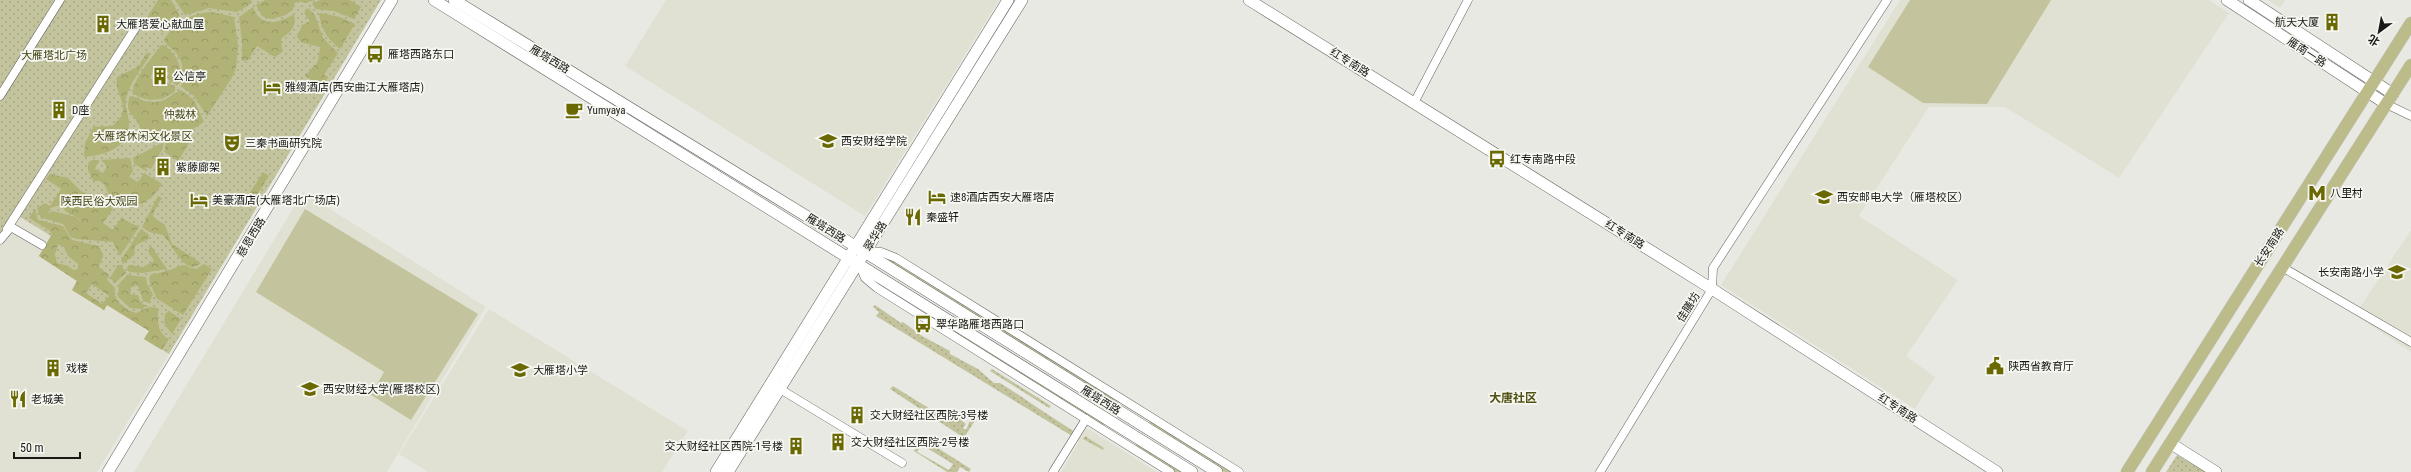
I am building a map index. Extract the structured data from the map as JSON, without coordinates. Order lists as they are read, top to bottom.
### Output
{
  "streets": {
    "main road": [
      "雁南一路",
      "雁塔西路",
      "红专南路",
      "翠华路",
      "慈恩西路",
      "长安南路"
    ],
    "street": ["佳膳坊"]
  },
  "crossings": [
    ["雁南一路", "长安南路"],
    ["雁塔西路", "翠华路"],
    ["红专南路", "佳膳坊"]
  ],
  "districts": ["大唐社区"],
  "parks": [
    "大雁塔北广场",
    "仲裁林",
    "大雁塔休闲文化景区",
    "陕西民俗大观园"
  ],
  "places": {
    "building": [
      "航天大厦",
      "大雁塔爱心献血屋",
      "公信亭",
      "D座",
      "紫藤廊架",
      "戏楼",
      "交大财经社区西院-3号楼",
      "交大财经社区西院-2号楼",
      "交大财经社区西院-1号楼"
    ],
    "bus stop": ["雁塔西路东口", "红专南路中段", "翠华路雁塔西路口"],
    "hotel": ["雅缦酒店(西安曲江大雁塔店)", "速8酒店西安大雁塔店", "美豪酒店(大雁塔北广场店)"],
    "cafe": ["Yumyaya"],
    "school or university": [
      "西安财经学院",
      "西安邮电大学（雁塔校区）",
      "长安南路小学",
      "大雁塔小学",
      "西安财经大学(雁塔校区)"
    ],
    "theatre": ["三秦书画研究院"],
    "metro station": ["八里村"],
    "restaurant": ["秦盛轩", "老城美"],
    "public building": ["陕西省教育厅"]
  },
  "scale_bar": "50 m",
  "north": "bottom left"
}
